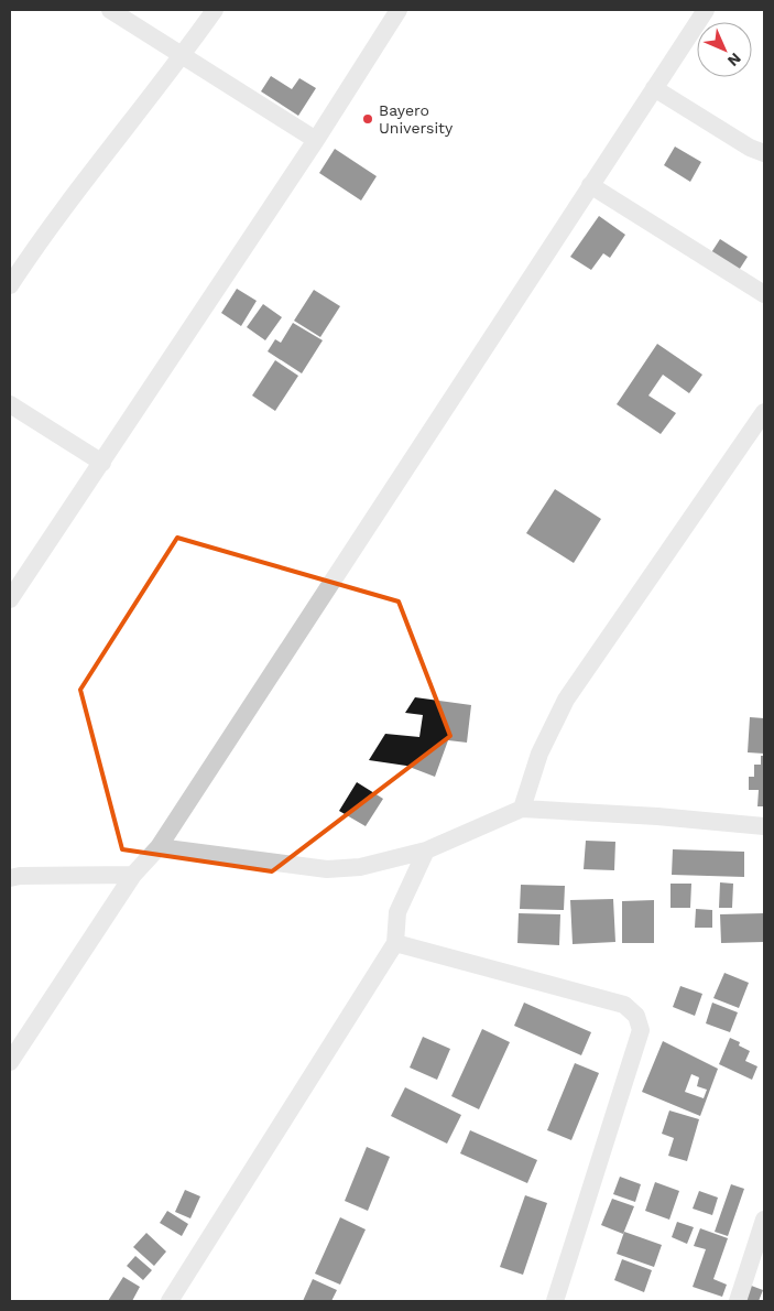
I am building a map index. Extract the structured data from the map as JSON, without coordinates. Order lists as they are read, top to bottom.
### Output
{
  "places": ["Bayero University"],
  "north": "bottom right"
}
